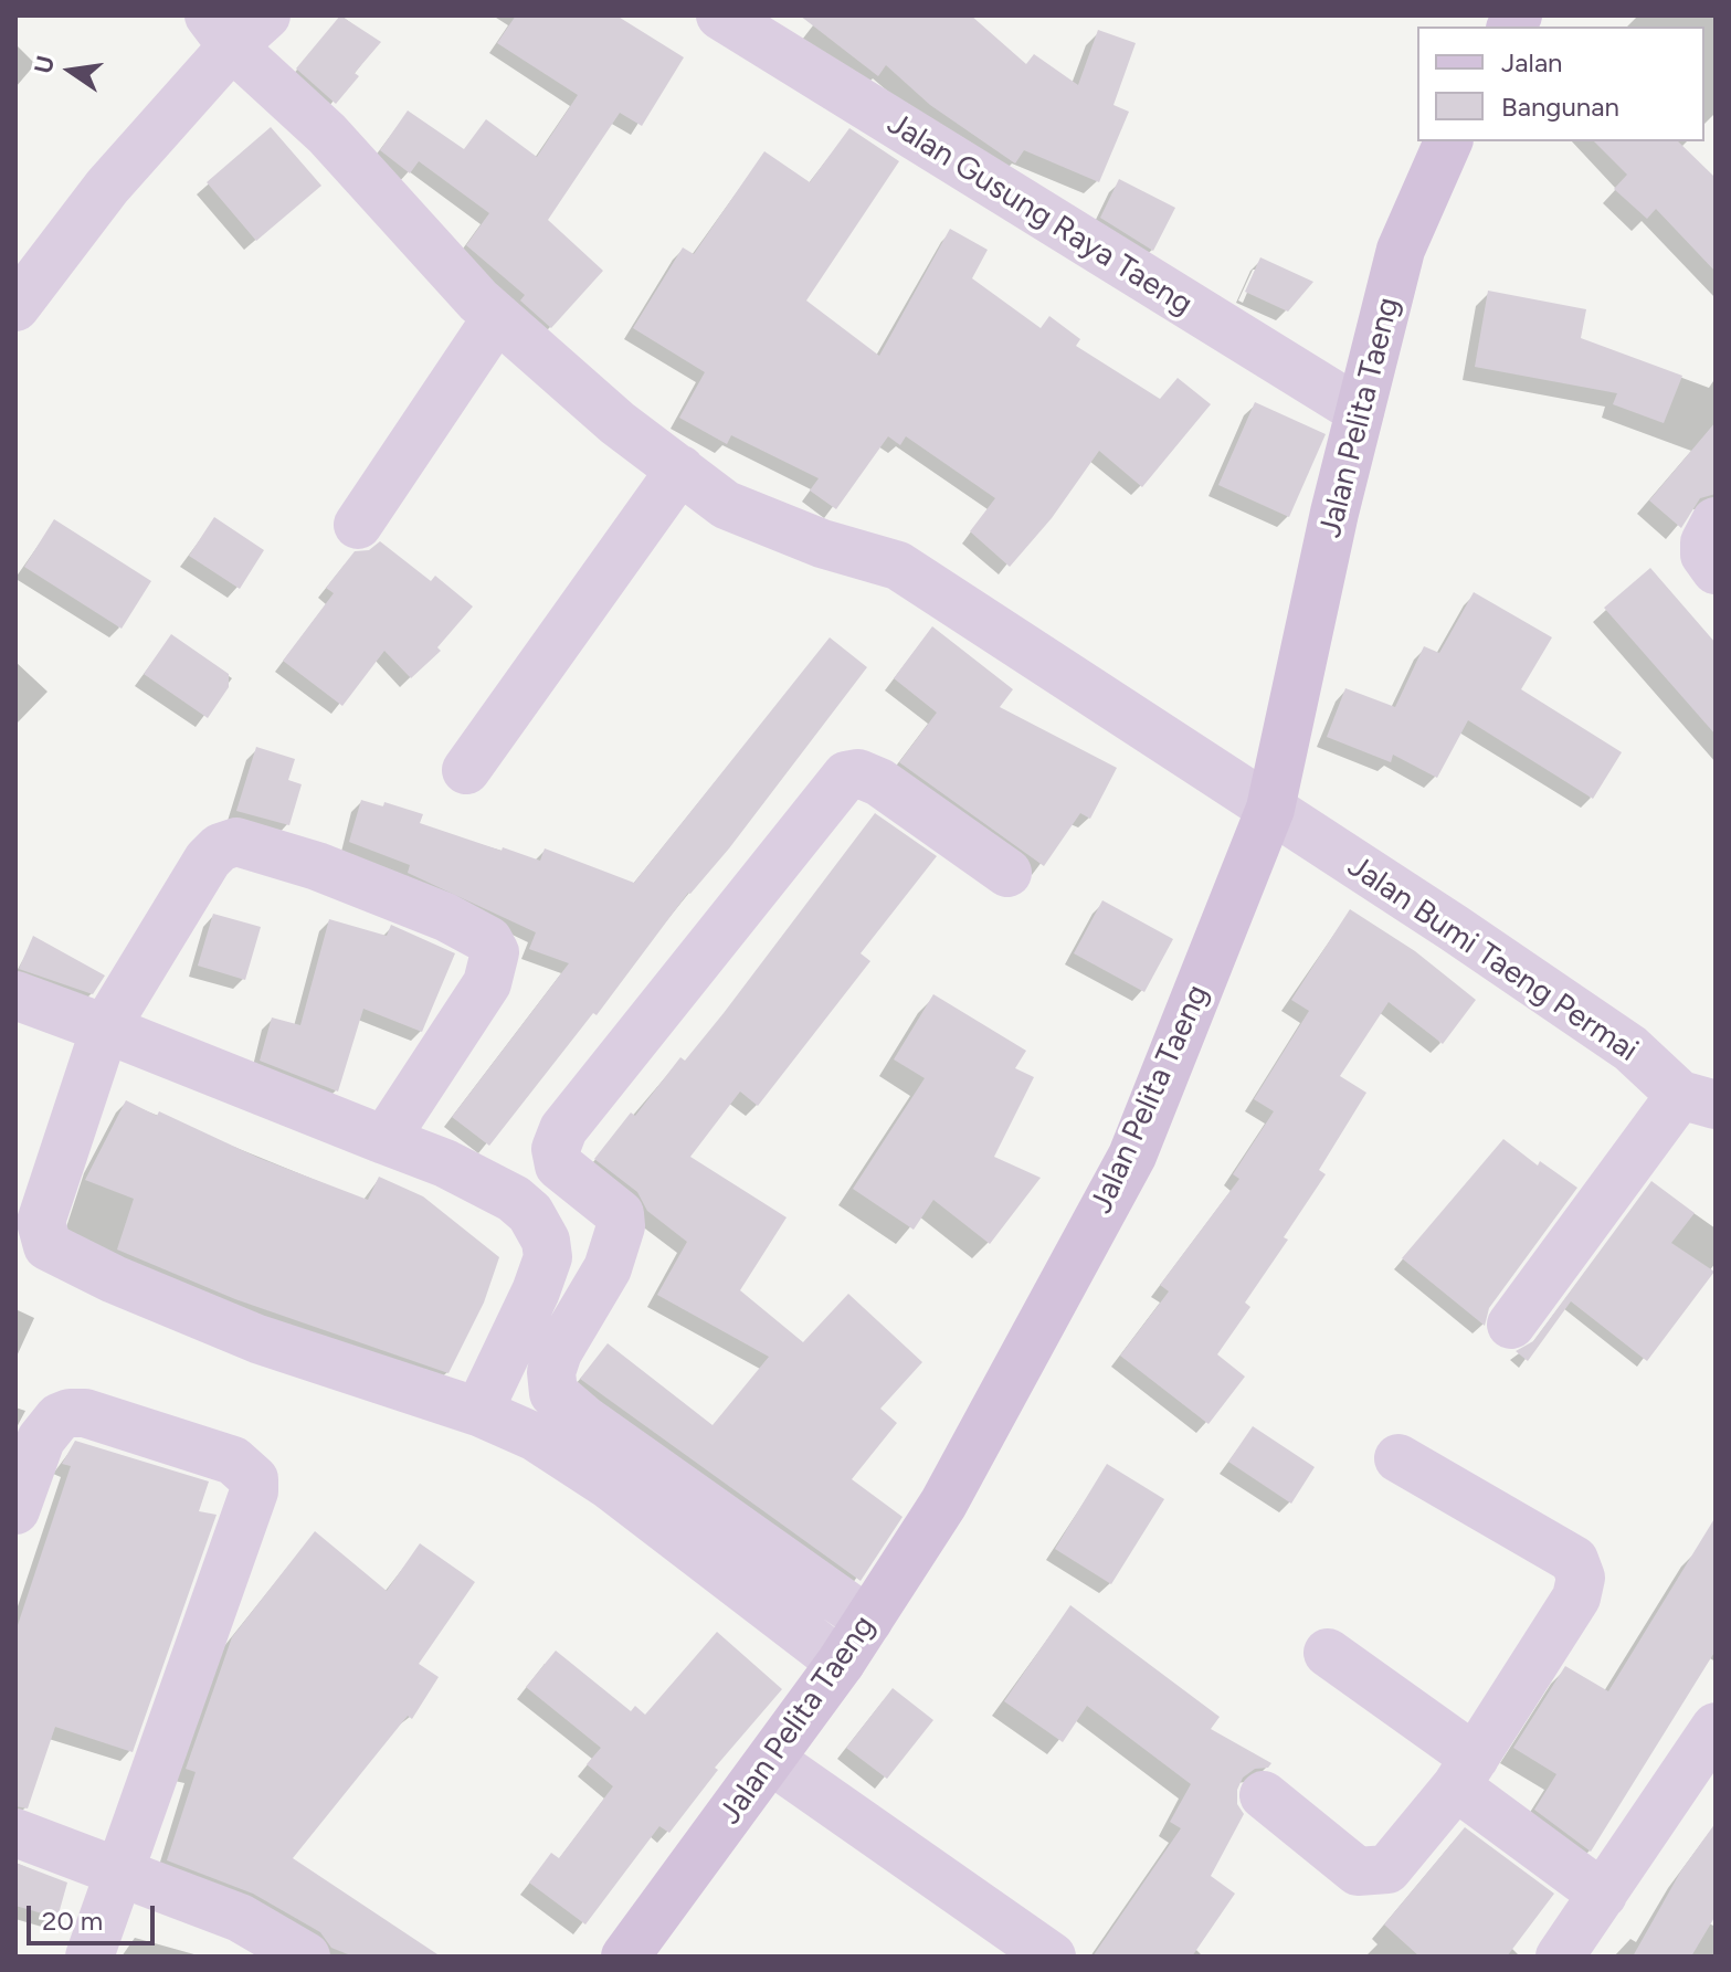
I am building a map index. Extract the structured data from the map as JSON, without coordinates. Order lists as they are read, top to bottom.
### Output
{
  "streets": {
    "street": ["Jalan Gusung Raya Taeng", "Jalan Pelita Taeng", "Jalan Bumi Taeng Permai"]
  },
  "crossings": [
    ["Jalan Gusung Raya Taeng", "Jalan Pelita Taeng"],
    ["Jalan Pelita Taeng", "Jalan Bumi Taeng Permai"]
  ],
  "legend": ["Jalan", "Bangunan"],
  "scale_bar": "20 m",
  "north": "left"
}
